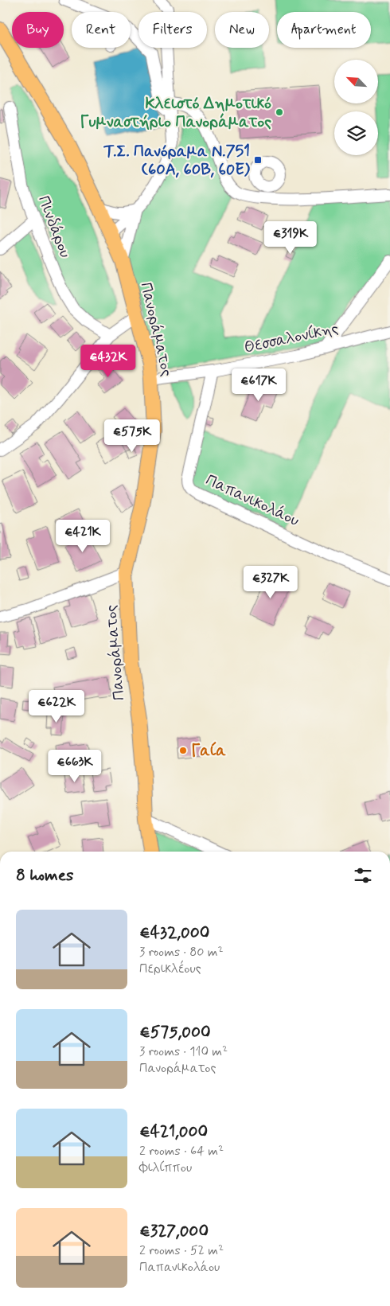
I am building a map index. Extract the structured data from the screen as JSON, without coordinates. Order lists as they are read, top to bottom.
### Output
{
  "streets": {
    "main road": ["Πανοράματος"],
    "street": ["Πινδάρου", "Θεσσαλονίκης", "Παπανικολάου"]
  },
  "crossings": [
    ["Πανοράματος", "Θεσσαλονίκης"],
    ["Θεσσαλονίκης", "Παπανικολάου"]
  ],
  "places": {
    "other": ["Κλειστό Δημοτικό Γυμναστήριο Πανοράματος", "Γαία"],
    "transit": ["Τ.Σ. Πανόραμα Ν.751 (60A, 60B, 60E)"]
  },
  "north": "top left",
  "page": {
    "chip": [
      "Buy",
      "Rent",
      "Filters",
      "New",
      "Apartment"
    ],
    "price": [
      "€319K",
      "€432K",
      "€617K",
      "€575K",
      "€421K",
      "€327K",
      "€622K",
      "€663K"
    ],
    "heading": "8 homes",
    "list": [
      {
        "name": "€432,000",
        "note": "3 rooms · 80 m² · Περικλέους"
      },
      {
        "name": "€575,000",
        "note": "3 rooms · 110 m² · Πανοράματος"
      },
      {
        "name": "€421,000",
        "note": "2 rooms · 64 m² · Φιλίππου"
      },
      {
        "name": "€327,000",
        "note": "2 rooms · 52 m² · Παπανικολάου"
      }
    ]
  }
}
